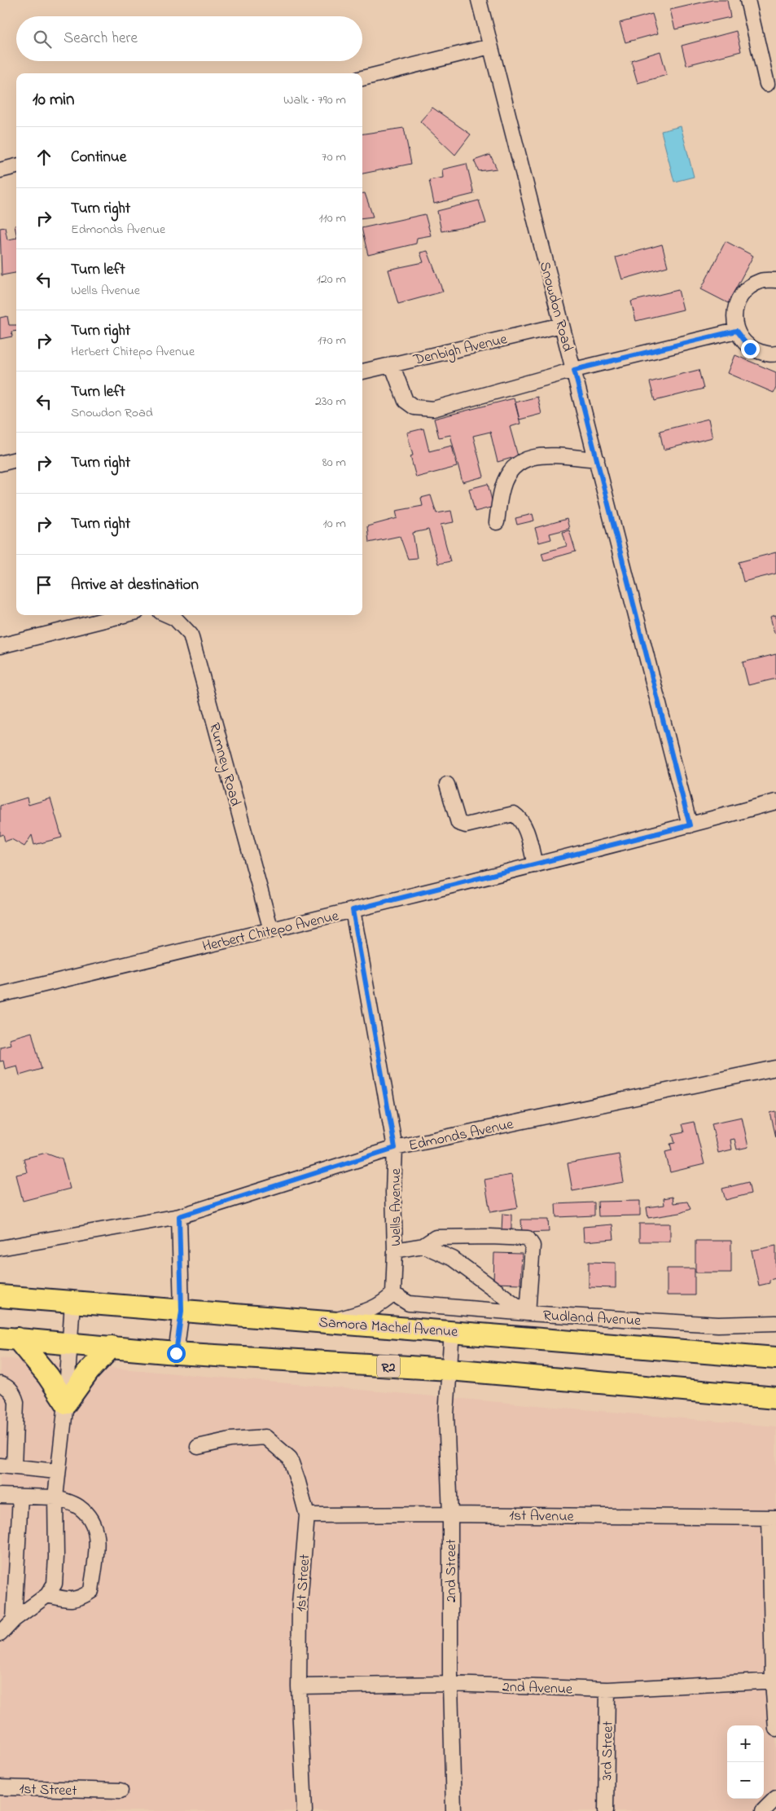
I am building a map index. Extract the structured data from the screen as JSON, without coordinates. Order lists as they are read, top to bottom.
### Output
{
  "streets": {
    "highway": ["Samora Machel Avenue", "R2"],
    "street": [
      "Snowdon Road",
      "Denbigh Avenue",
      "Rumney Road",
      "Herbert Chitepo Avenue",
      "Edmonds Avenue",
      "Wells Avenue",
      "Rudland Avenue",
      "1st Avenue",
      "2nd Street",
      "1st Street",
      "2nd Avenue",
      "3rd Street"
    ]
  },
  "crossings": [
    ["Snowdon Road", "Denbigh Avenue"],
    ["Snowdon Road", "Herbert Chitepo Avenue"],
    ["Rumney Road", "Herbert Chitepo Avenue"],
    ["Herbert Chitepo Avenue", "Wells Avenue"],
    ["Edmonds Avenue", "Wells Avenue"],
    ["Wells Avenue", "Rudland Avenue"],
    ["Samora Machel Avenue", "2nd Street"],
    ["R2", "2nd Street"],
    ["1st Avenue", "2nd Street"],
    ["1st Avenue", "1st Street"],
    ["2nd Street", "2nd Avenue"],
    ["1st Street", "2nd Avenue"],
    ["2nd Avenue", "3rd Street"]
  ],
  "page": {
    "search": "Search here",
    "heading": ["10 min", "Walk · 790 m"],
    "list": [
      ["Continue", "70 m"],
      ["Turn right", "Edmonds Avenue", "110 m"],
      ["Turn left", "Wells Avenue", "120 m"],
      ["Turn right", "Herbert Chitepo Avenue", "170 m"],
      ["Turn left", "Snowdon Road", "230 m"],
      ["Turn right", "80 m"],
      ["Turn right", "10 m"],
      "Arrive at destination"
    ],
    "map_buttons": ["+", "−"]
  }
}
